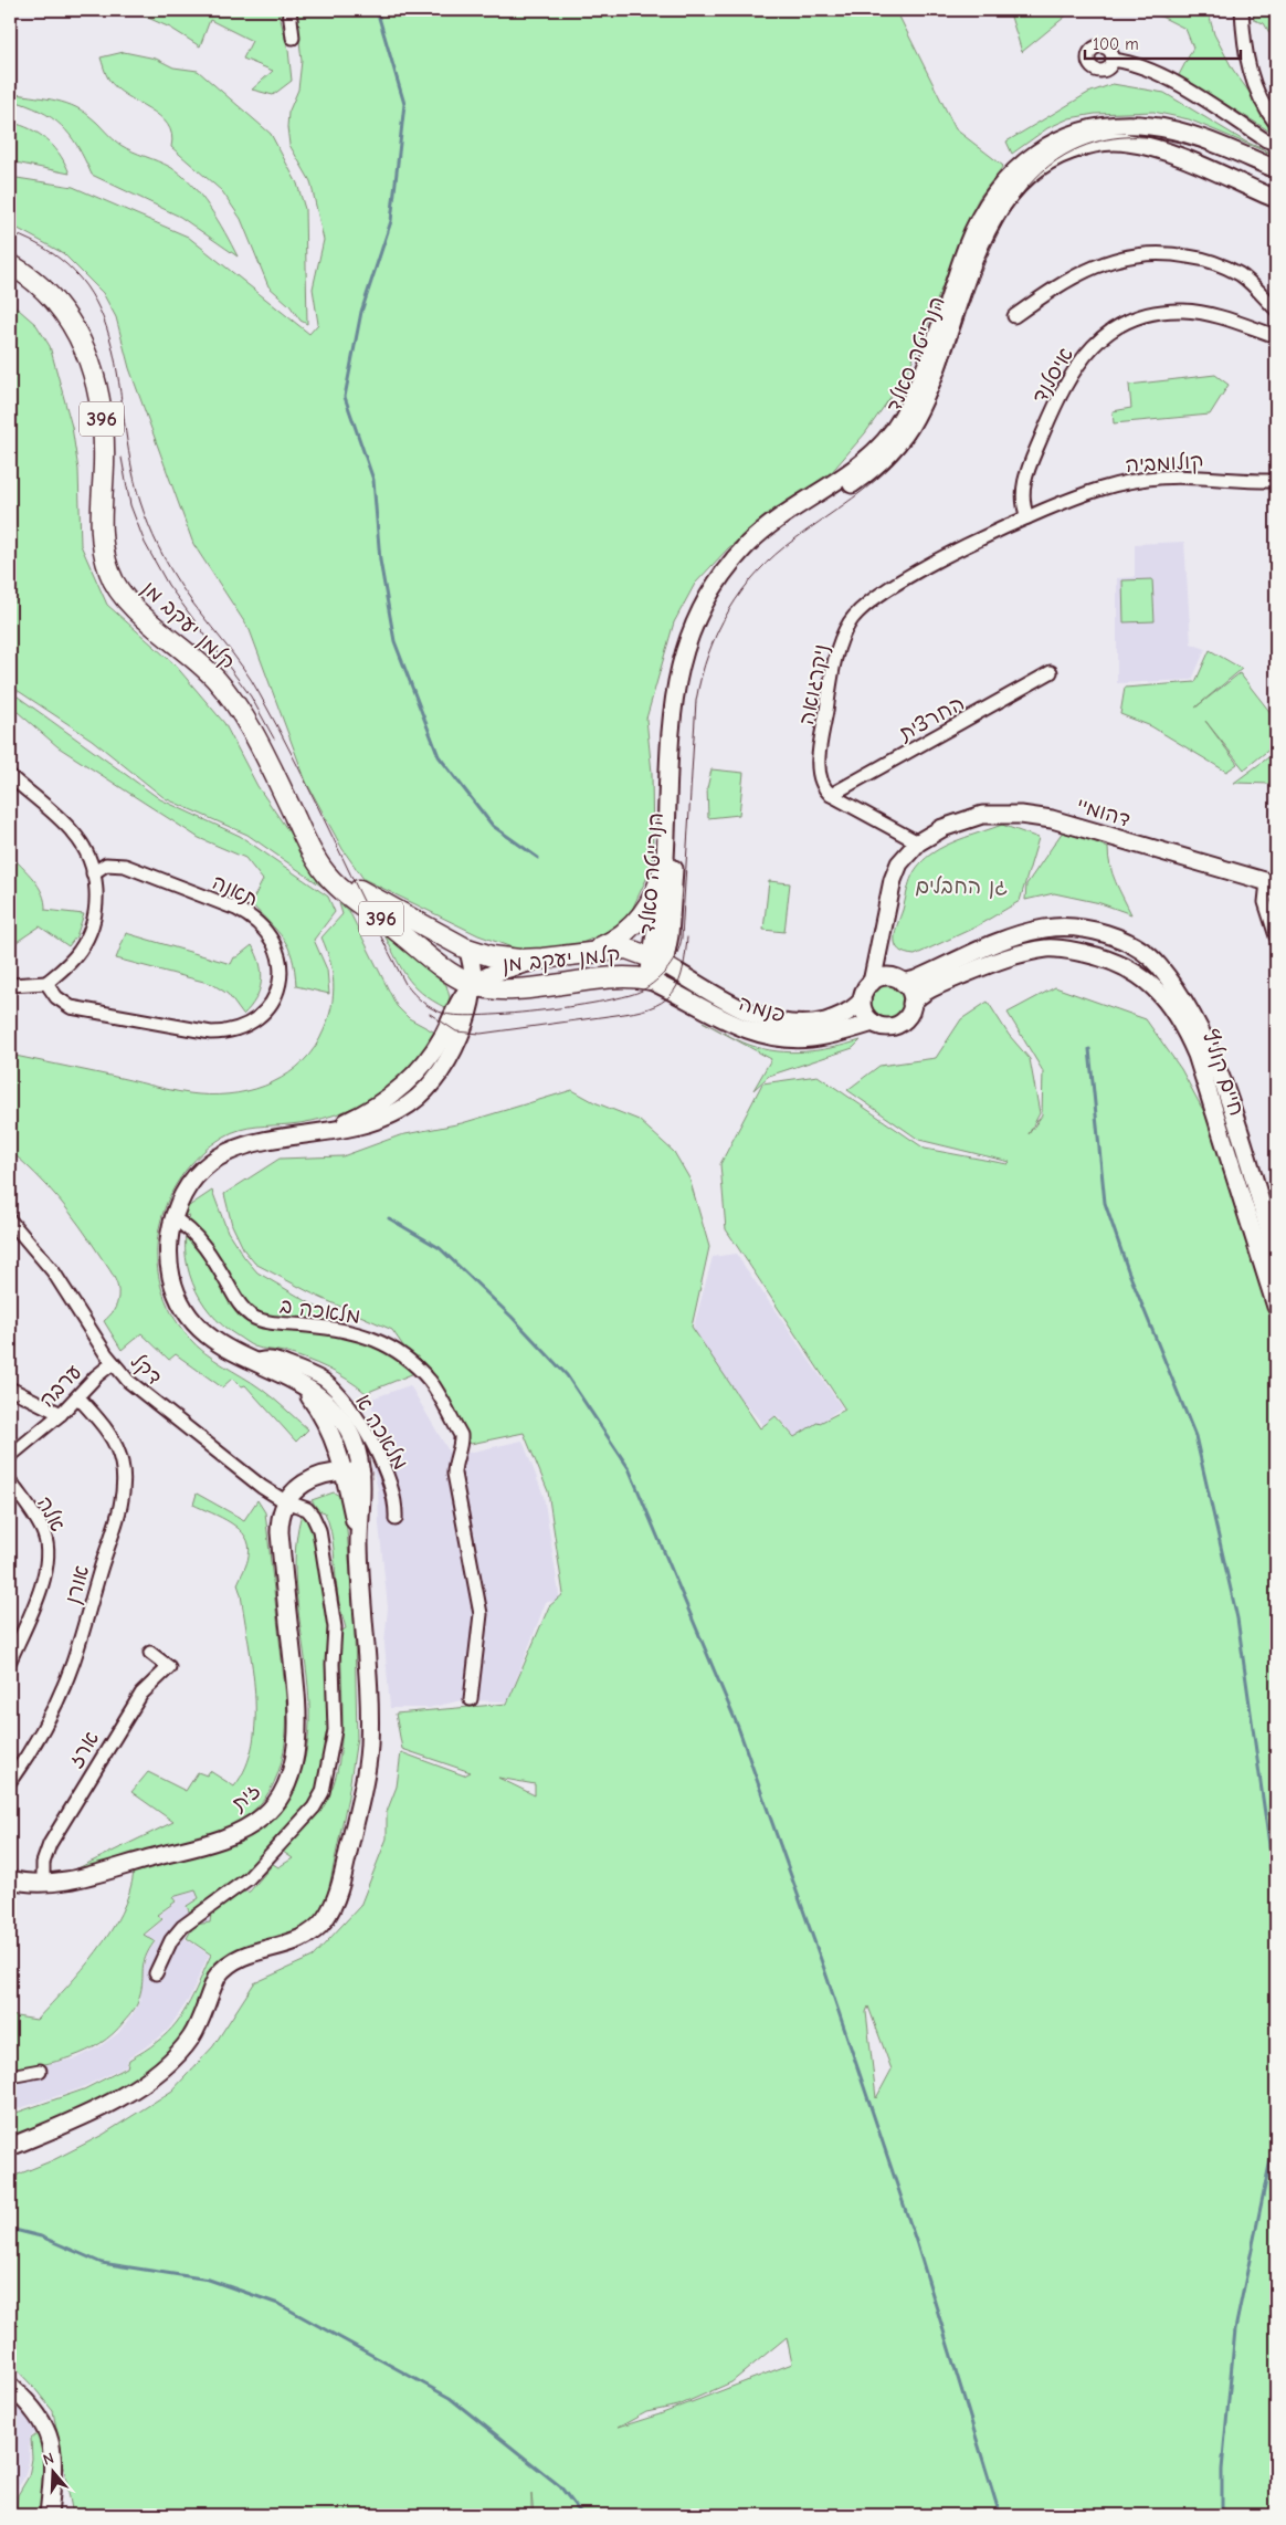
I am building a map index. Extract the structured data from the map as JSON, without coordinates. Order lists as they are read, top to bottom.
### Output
{
  "streets": {
    "main road": [
      "הנרייטה סאלד",
      "396",
      "קלמן יעקב מן",
      "דהומיי",
      "פנמה",
      "חיים קוליץ",
      "זית"
    ],
    "street": [
      "איסלנד",
      "קולומביה",
      "ניקרגואה",
      "החרצית",
      "תאנה",
      "מלאכה ב",
      "דקל",
      "ערבה",
      "מלאכה א",
      "אלה",
      "אורן",
      "ארז"
    ]
  },
  "crossings": [
    ["הנרייטה סאלד", "קלמן יעקב מן"],
    ["הנרייטה סאלד", "פנמה"],
    ["איסלנד", "קולומביה"],
    ["איסלנד", "ניקרגואה"],
    ["קולומביה", "ניקרגואה"],
    ["קלמן יעקב מן", "פנמה"],
    ["ניקרגואה", "החרצית"],
    ["פנמה", "חיים קוליץ"],
    ["דקל", "ערבה"],
    ["דקל", "זית"],
    ["ערבה", "אורן"],
    ["ארז", "זית"]
  ],
  "parks": ["גן החבלים"],
  "scale_bar": "100 m",
  "north": "top"
}
